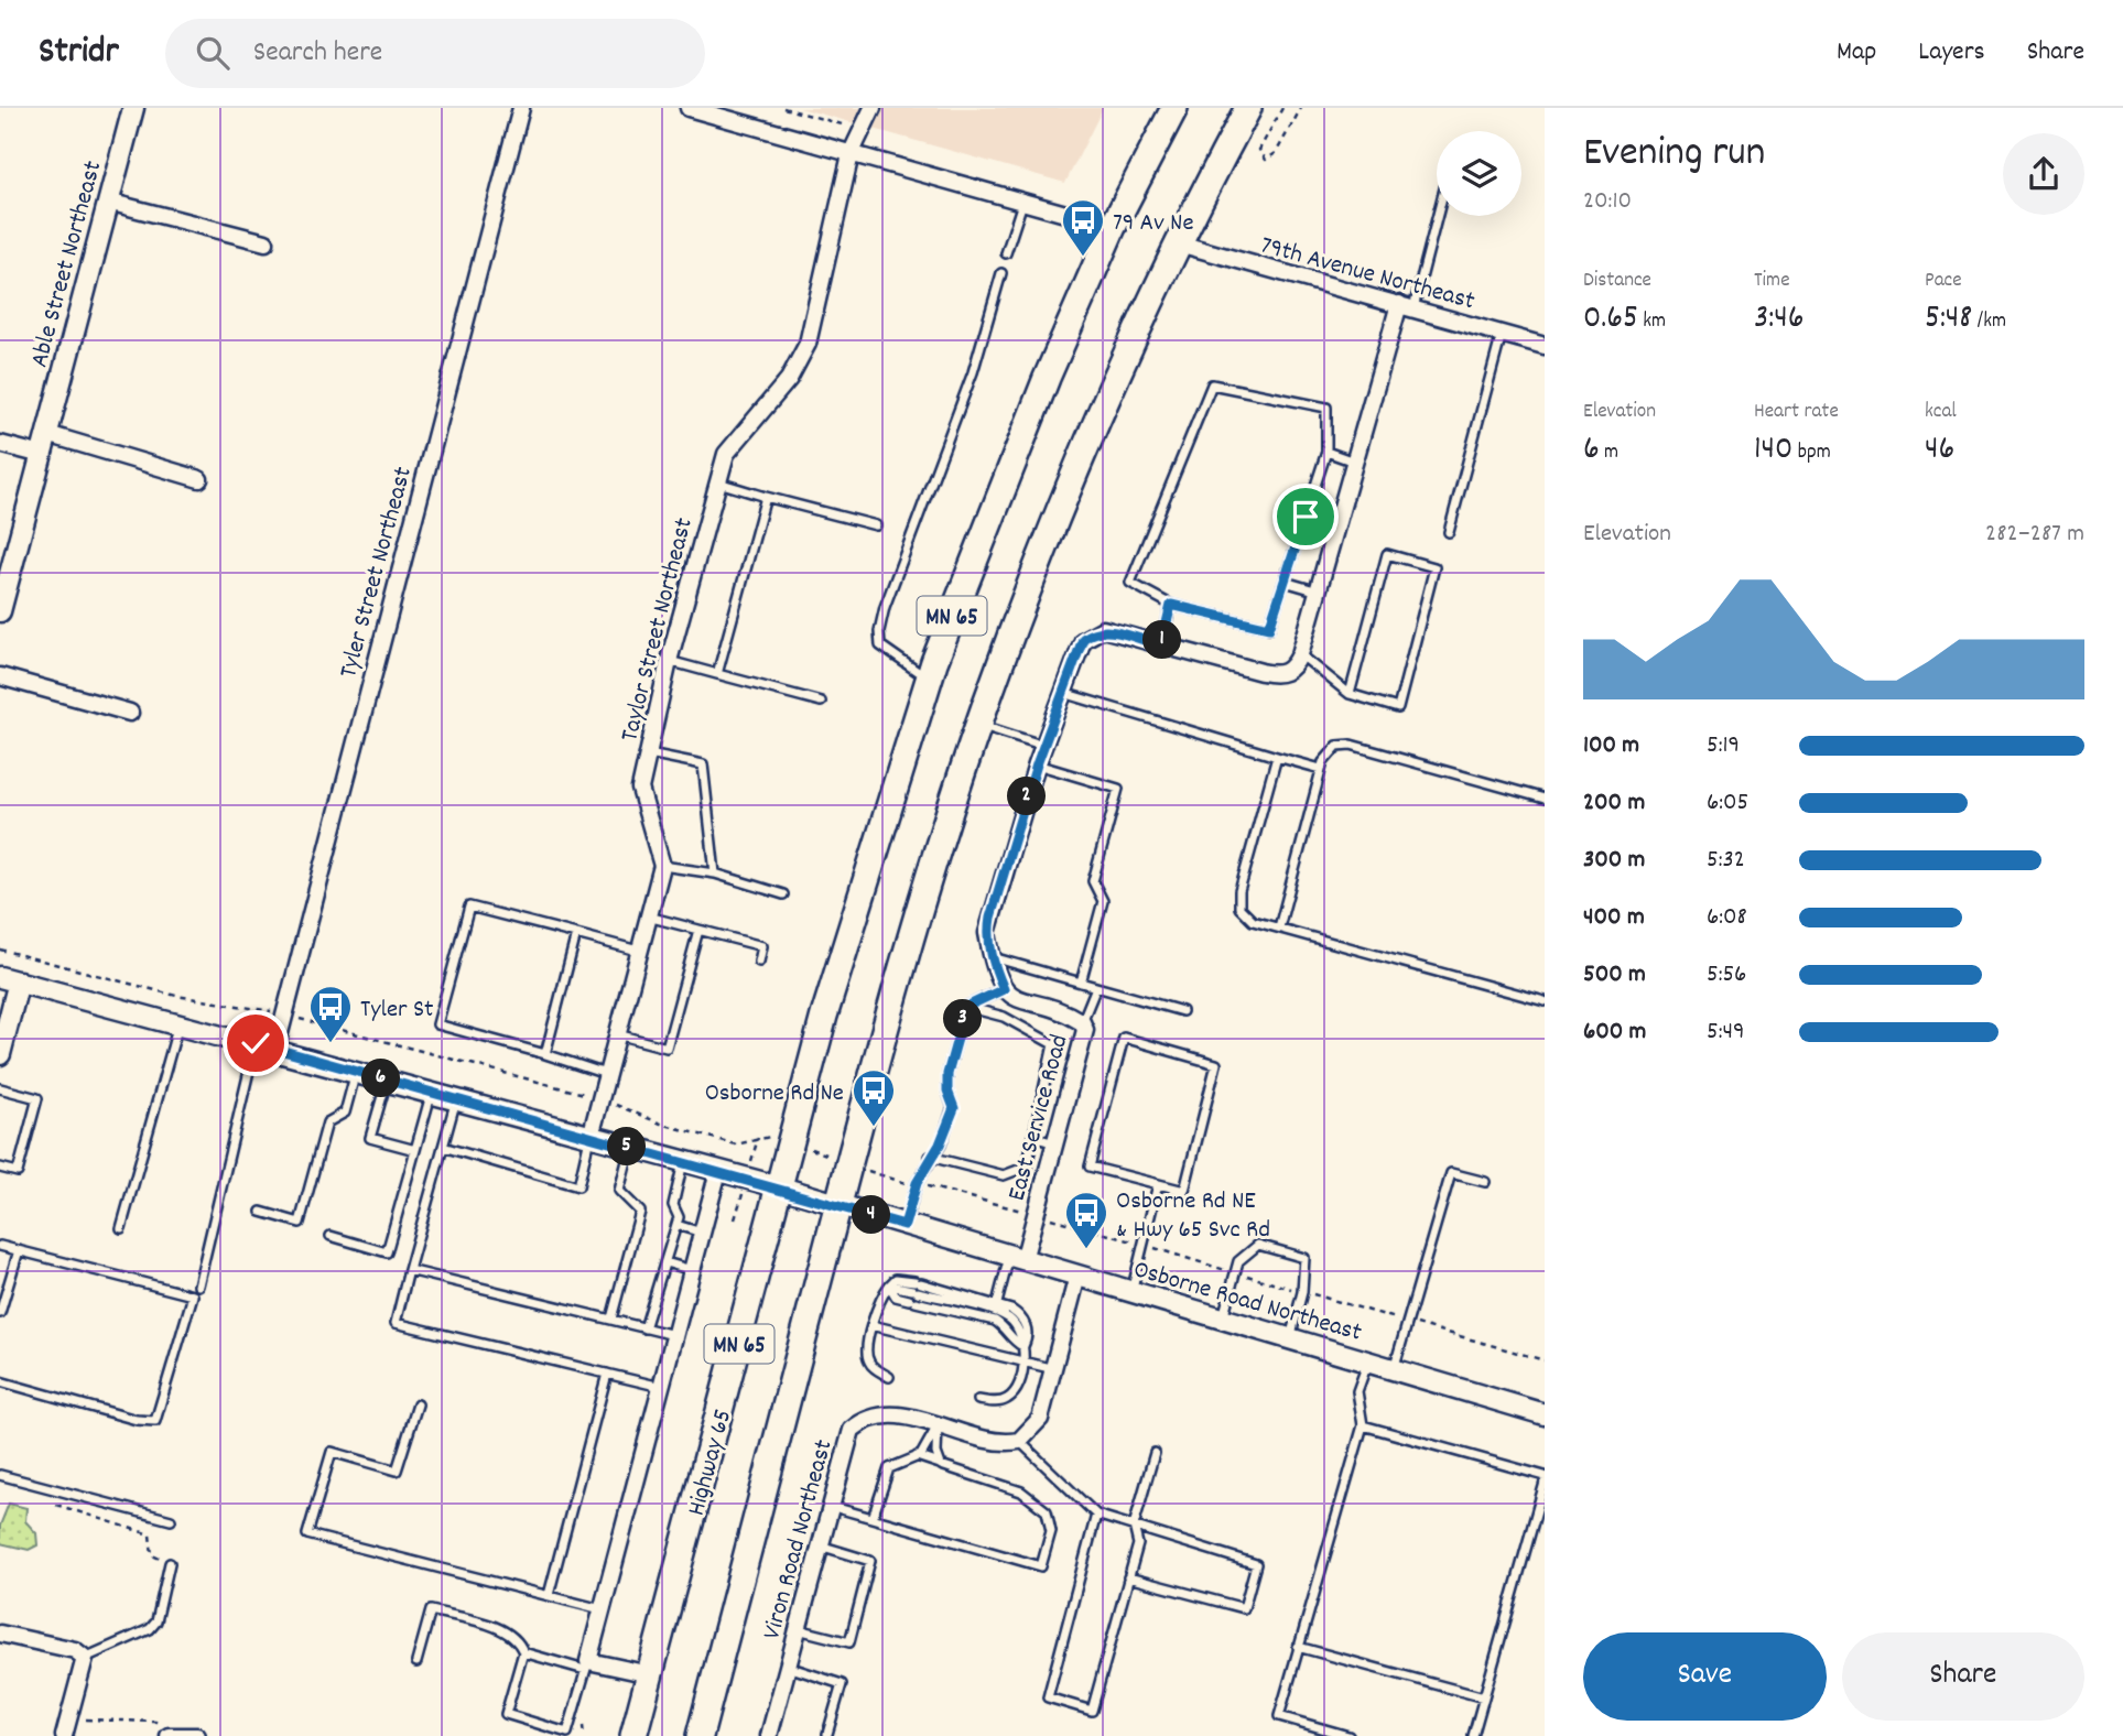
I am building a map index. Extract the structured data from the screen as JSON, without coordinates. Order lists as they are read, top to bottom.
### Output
{
  "streets": {
    "highway": ["MN 65", "Highway 65"],
    "street": [
      "Able Street Northeast",
      "79th Avenue Northeast",
      "Tyler Street Northeast",
      "Taylor Street Northeast",
      "East Service Road",
      "Osborne Road Northeast",
      "Viron Road Northeast"
    ]
  },
  "crossings": [
    ["79th Avenue Northeast", "MN 65"],
    ["Tyler Street Northeast", "Osborne Road Northeast"],
    ["MN 65", "Osborne Road Northeast"],
    ["MN 65", "Highway 65"],
    ["East Service Road", "Osborne Road Northeast"],
    ["Osborne Road Northeast", "Highway 65"]
  ],
  "places": {
    "bus stop": [
      "79 Av Ne",
      "Tyler St",
      "Osborne Rd Ne",
      "Osborne Rd NE & Hwy 65 Svc Rd"
    ]
  },
  "page": {
    "header": "Stridr",
    "search": "Search here",
    "nav": ["Map", "Layers", "Share"],
    "heading": ["Evening run", "20:10"],
    "stats": [
      ["Distance", "0.65 km"],
      ["Time", "3:46"],
      ["Pace", "5:48 /km"],
      ["Elevation", "6 m"],
      ["Heart rate", "140 bpm"],
      ["kcal", "46"]
    ],
    "chart": ["Elevation", "282–287 m"],
    "pins": [
      "1",
      "2",
      "3",
      "6",
      "5",
      "4"
    ],
    "list": [
      {
        "name": "100 m",
        "note": "5:19"
      },
      {
        "name": "200 m",
        "note": "6:05"
      },
      {
        "name": "300 m",
        "note": "5:32"
      },
      {
        "name": "400 m",
        "note": "6:08"
      },
      {
        "name": "500 m",
        "note": "5:56"
      },
      {
        "name": "600 m",
        "note": "5:49"
      }
    ],
    "buttons": ["Save", "Share"]
  }
}
